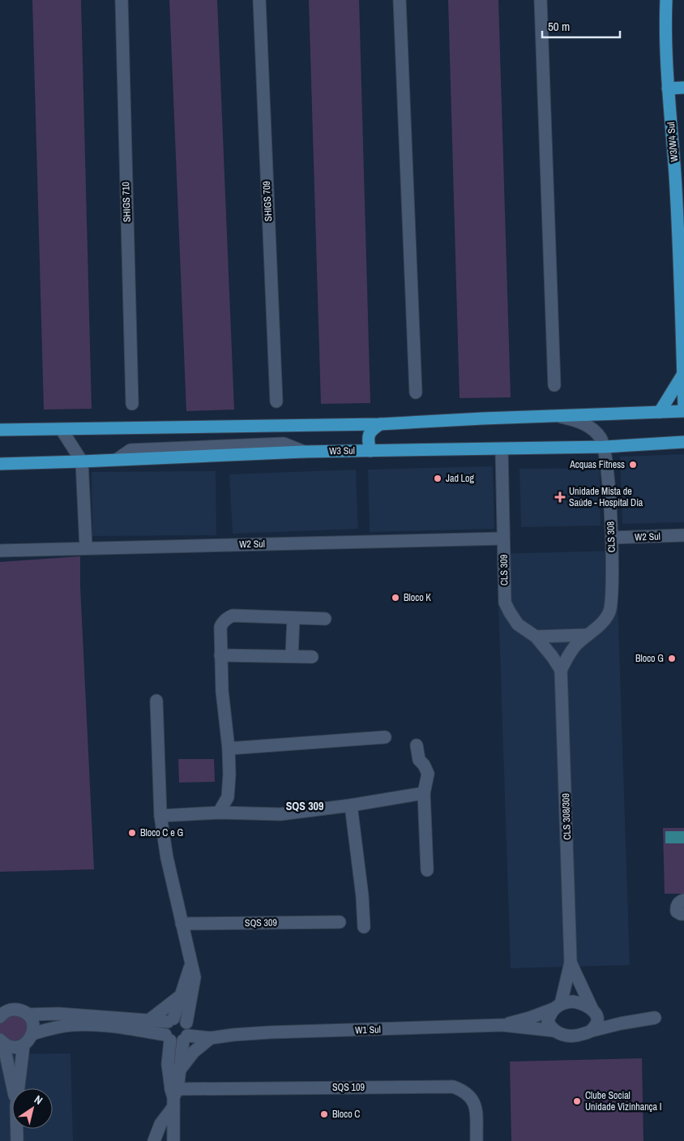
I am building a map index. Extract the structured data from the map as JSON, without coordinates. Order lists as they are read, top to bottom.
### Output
{
  "streets": {
    "main road": ["W3/W4 Sul", "W3 Sul"],
    "street": [
      "SHIGS 709",
      "SHIGS 710",
      "CLS 308",
      "W2 Sul",
      "CLS 309",
      "CLS 308/309",
      "SQS 309",
      "W1 Sul",
      "SQS 109"
    ]
  },
  "crossings": [
    ["W3 Sul", "CLS 308"],
    ["W3 Sul", "CLS 309"],
    ["CLS 308", "W2 Sul"],
    ["CLS 308", "CLS 309"],
    ["CLS 308", "CLS 308/309"],
    ["W2 Sul", "CLS 309"],
    ["CLS 309", "CLS 308/309"],
    ["CLS 308/309", "W1 Sul"]
  ],
  "districts": ["SQS 309"],
  "places": {
    "other": [
      "Acquas Fitness",
      "Jad Log",
      "Bloco K",
      "Bloco G",
      "Bloco C e G",
      "Clube Social Unidade Vizinhança I",
      "Bloco C"
    ],
    "health": ["Unidade Mista de Saúde - Hospital Dia"]
  },
  "scale_bar": "50 m",
  "north": "top right"
}
